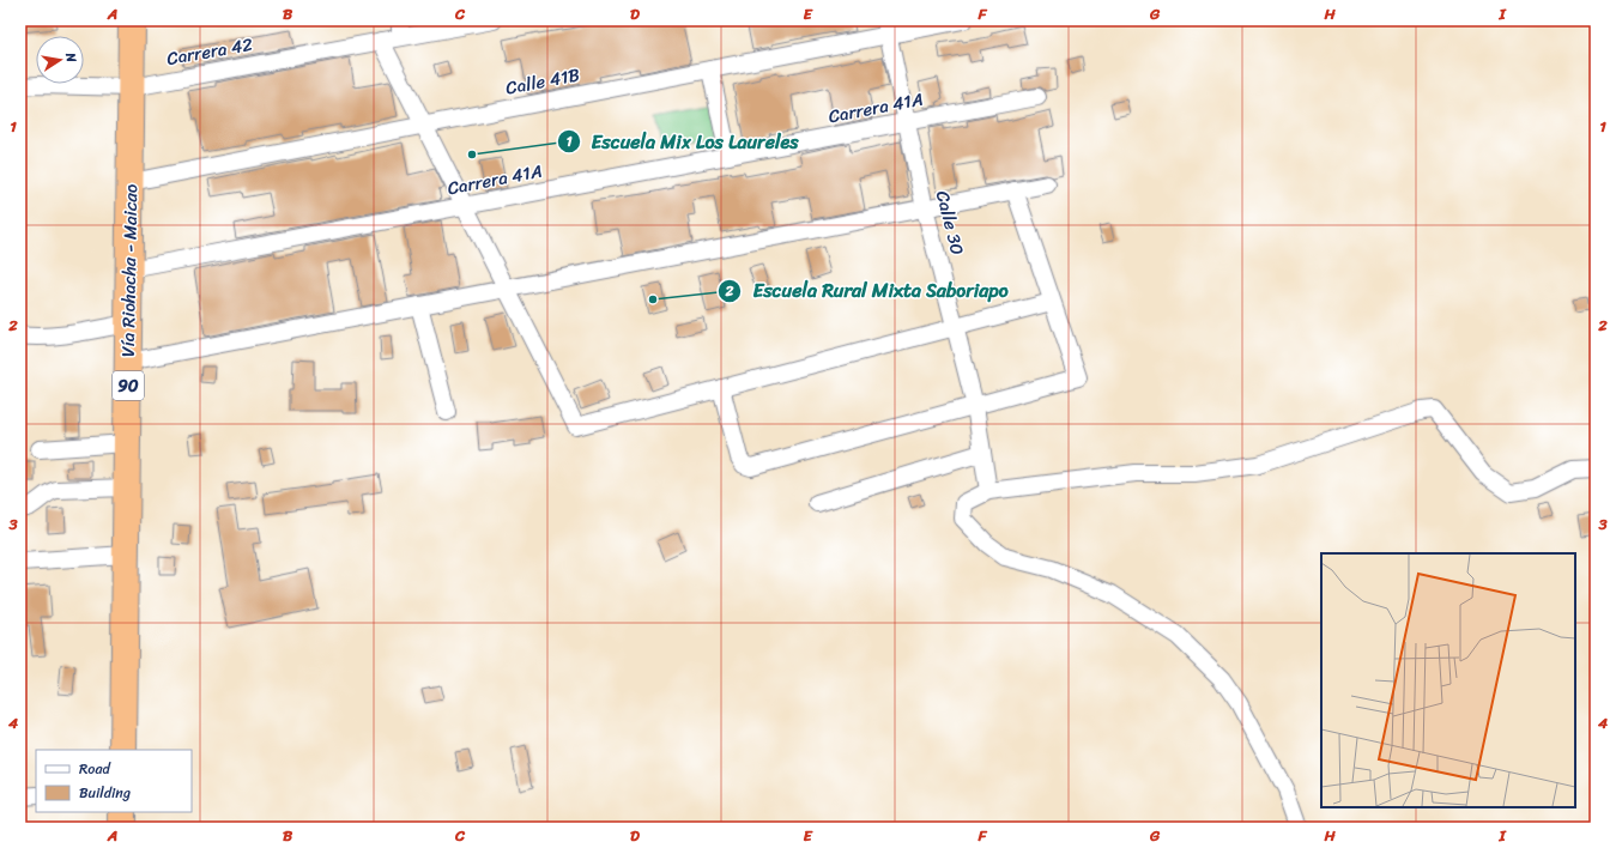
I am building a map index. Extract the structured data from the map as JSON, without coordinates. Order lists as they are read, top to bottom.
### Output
{
  "streets": {
    "highway": ["Vía Riohacha - Maicao", "90"],
    "street": [
      "Carrera 42",
      "Calle 41B",
      "Carrera 41A",
      "Calle 30"
    ]
  },
  "crossings": [
    ["Carrera 42", "Vía Riohacha - Maicao"],
    ["Calle 41B", "Calle 30"],
    ["Calle 41B", "Vía Riohacha - Maicao"],
    ["Carrera 41A", "Calle 30"],
    ["Carrera 41A", "Vía Riohacha - Maicao"]
  ],
  "places": ["Escuela Mix Los Laureles", "Escuela Rural Mixta Saboriapo"],
  "legend": ["Road", "Building"],
  "north": "right",
  "grid": {
    "columns": [
      "A",
      "B",
      "C",
      "D",
      "E",
      "F",
      "G",
      "H",
      "I"
    ],
    "rows": [
      "1",
      "2",
      "3",
      "4"
    ]
  }
}
